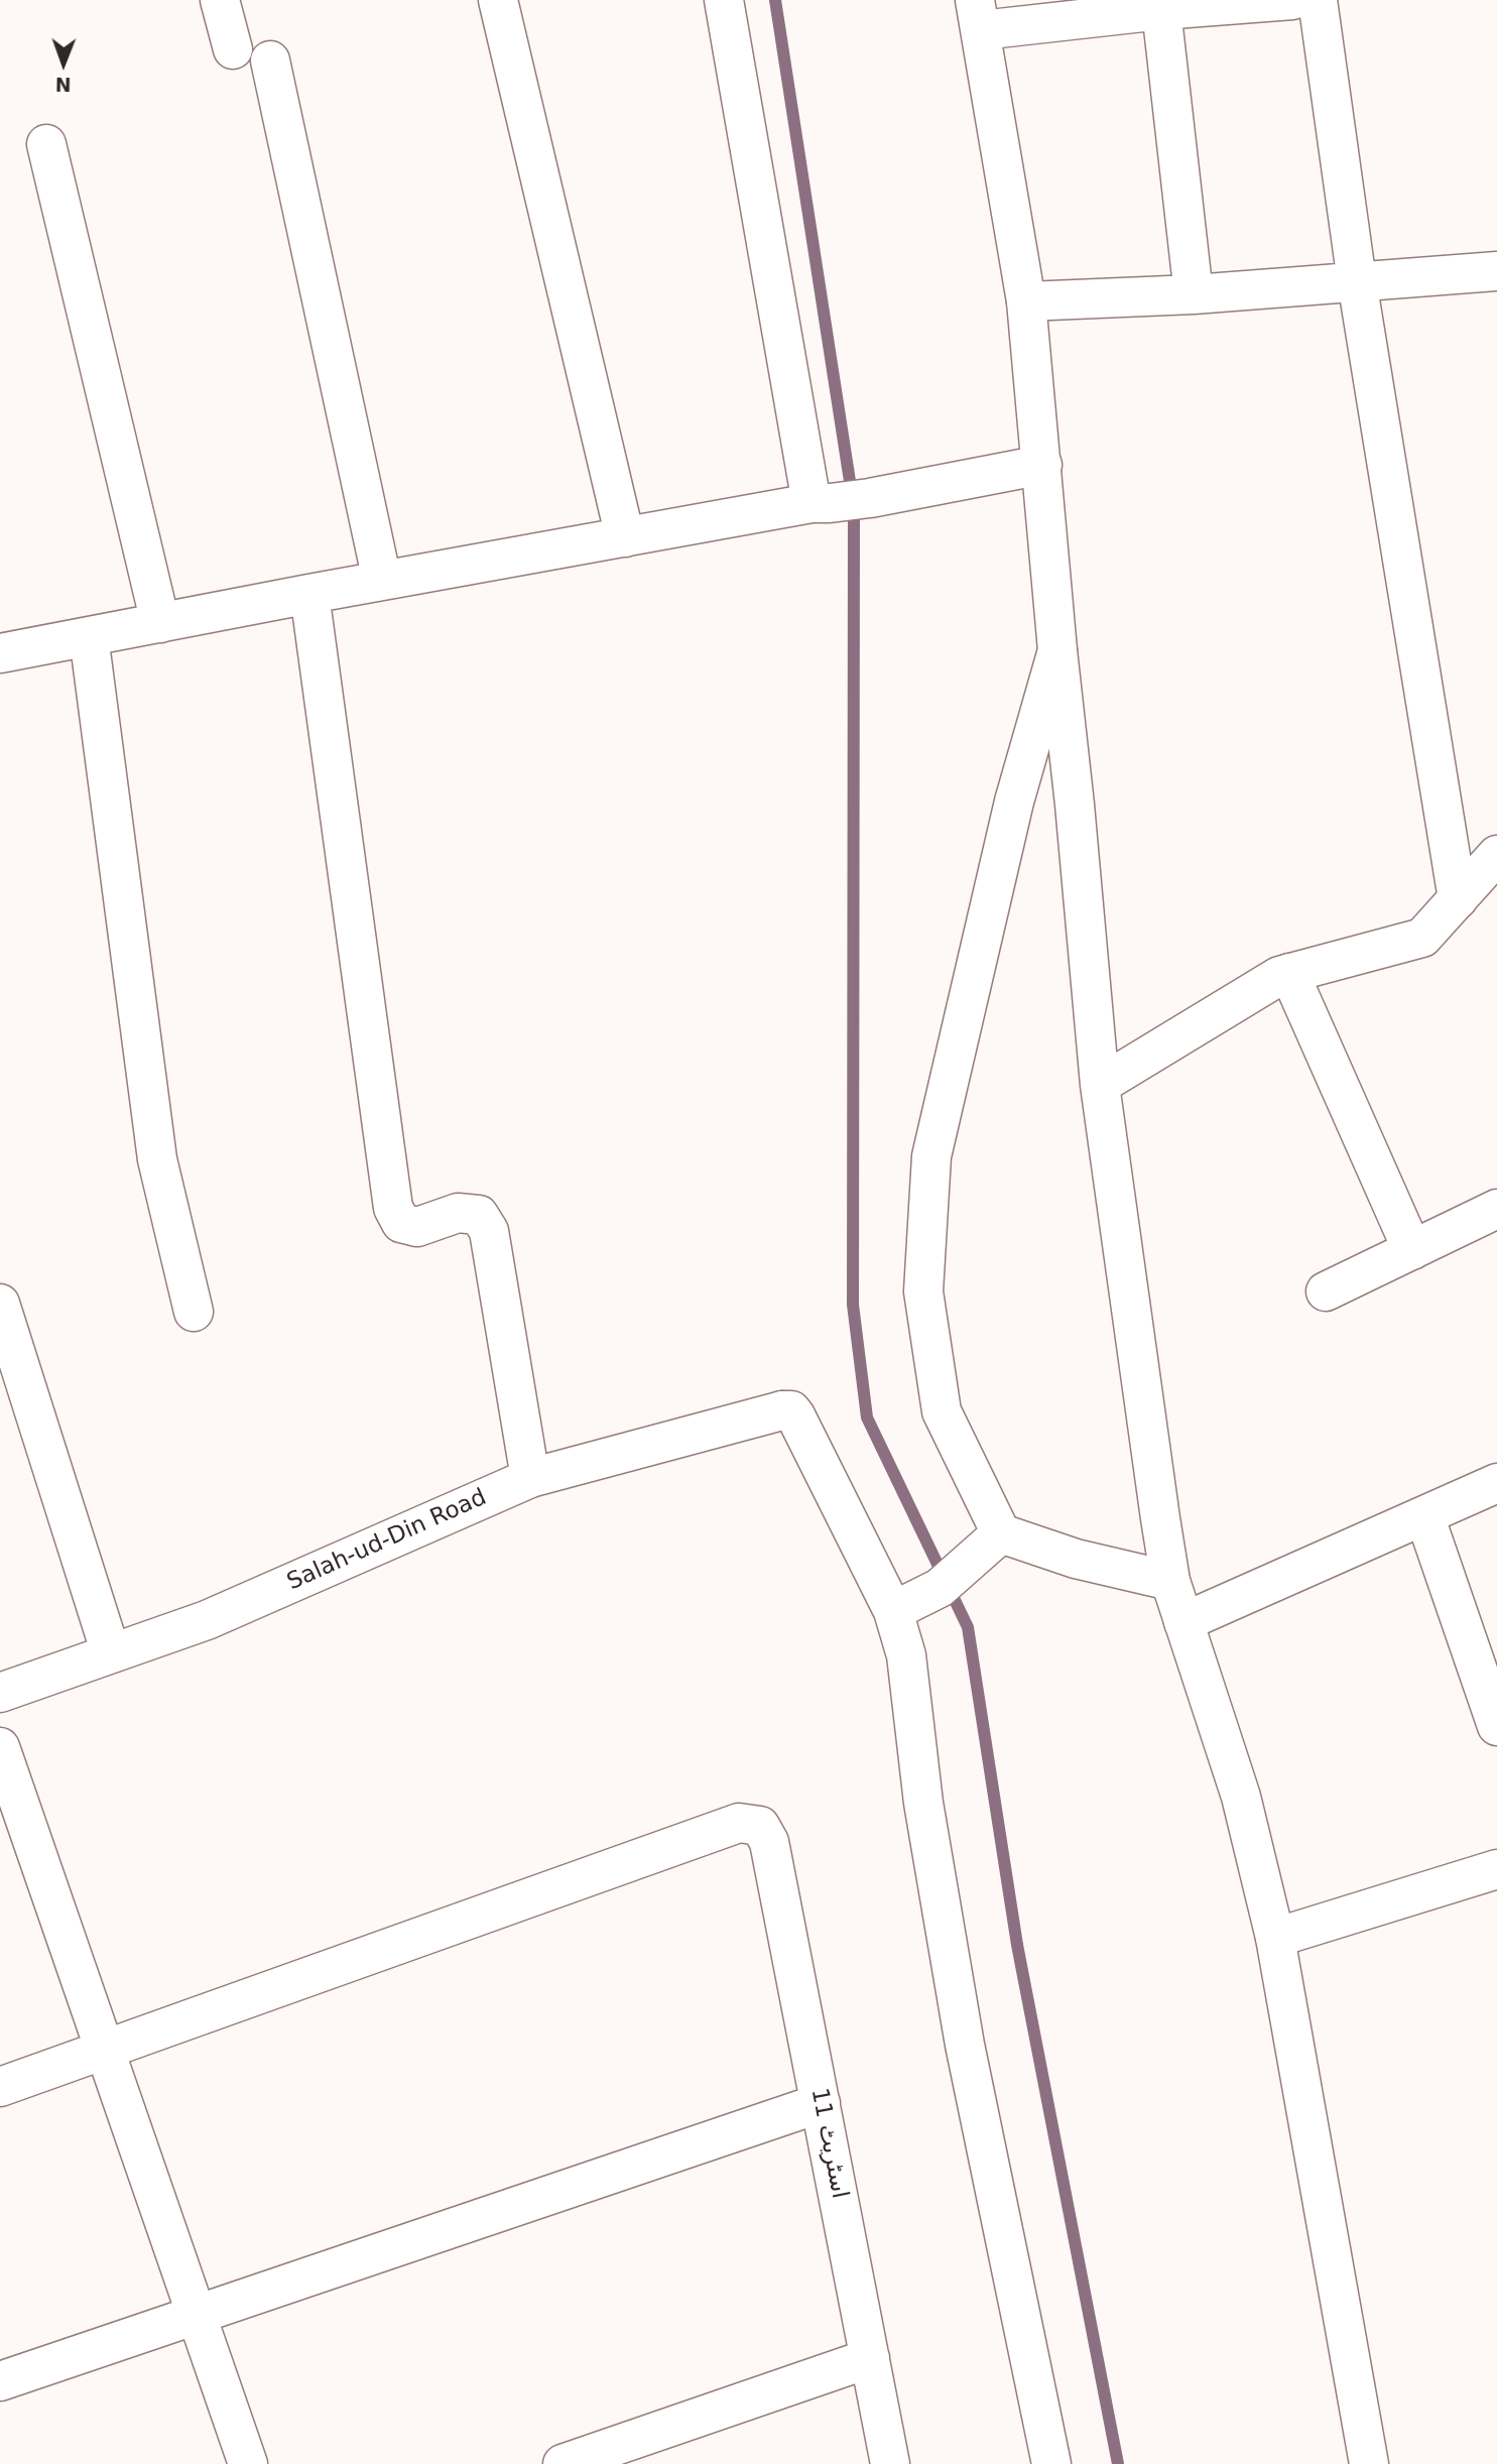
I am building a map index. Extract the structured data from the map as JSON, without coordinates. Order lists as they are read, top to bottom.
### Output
{
  "streets": {
    "street": ["Salah-ud-Din Road", "اسٹریٹ 11"]
  },
  "north": "bottom"
}
